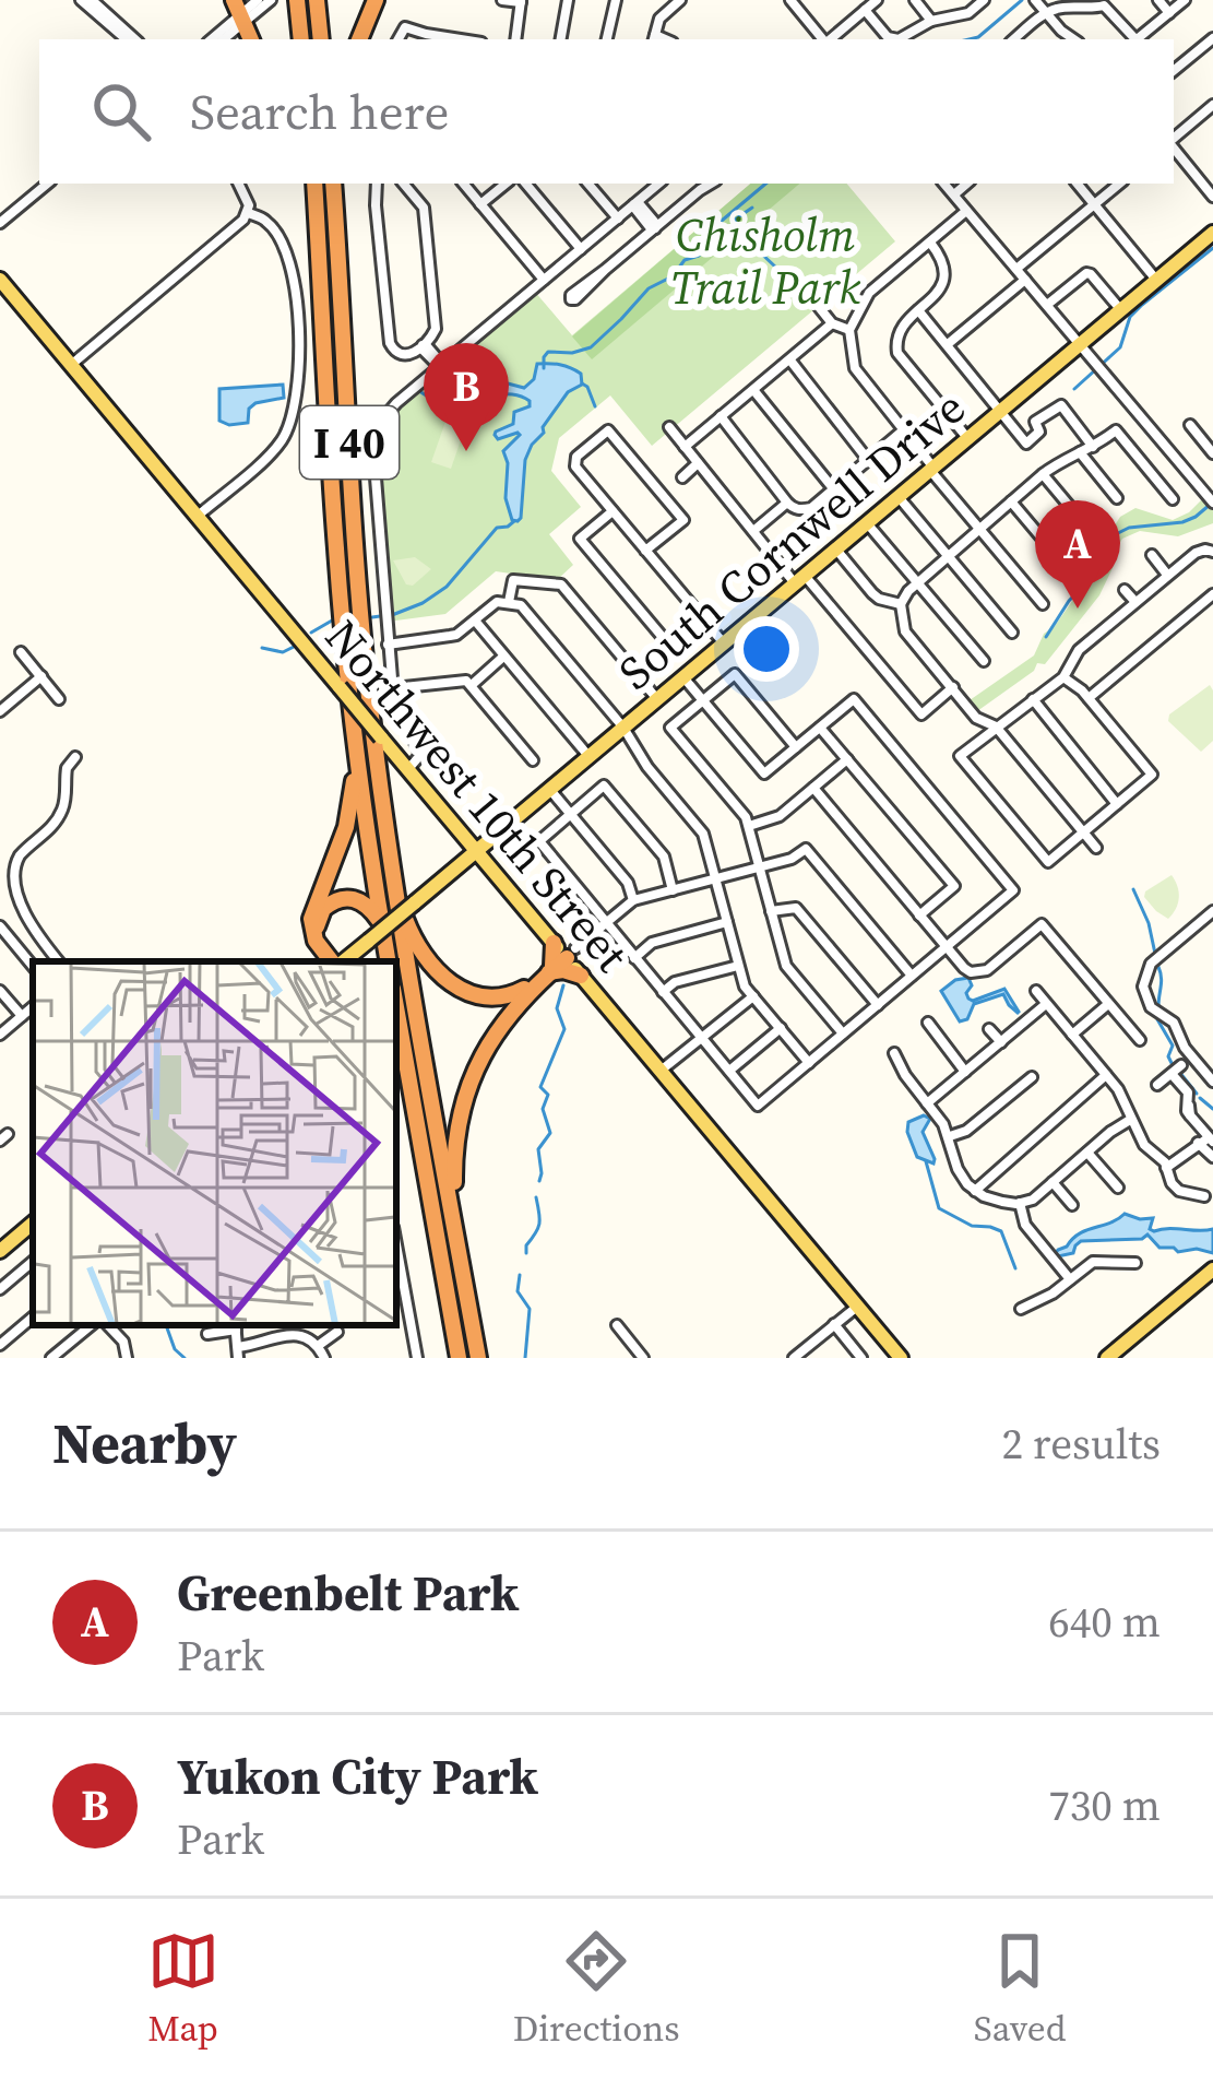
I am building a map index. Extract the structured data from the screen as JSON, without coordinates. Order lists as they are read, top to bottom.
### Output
{
  "streets": {
    "highway": ["I 40"],
    "main road": ["South Cornwell Drive", "Northwest 10th Street"]
  },
  "crossings": [
    ["South Cornwell Drive", "Northwest 10th Street"]
  ],
  "parks": ["Chisholm Trail Park"],
  "page": {
    "search": "Search here",
    "pins": ["B", "A"],
    "heading": ["Nearby", "2 results"],
    "list": [
      {
        "mark": "A",
        "name": "Greenbelt Park",
        "note": "Park",
        "value": "640 m"
      },
      {
        "mark": "B",
        "name": "Yukon City Park",
        "note": "Park",
        "value": "730 m"
      }
    ],
    "nav": ["Map", "Directions", "Saved"]
  }
}
